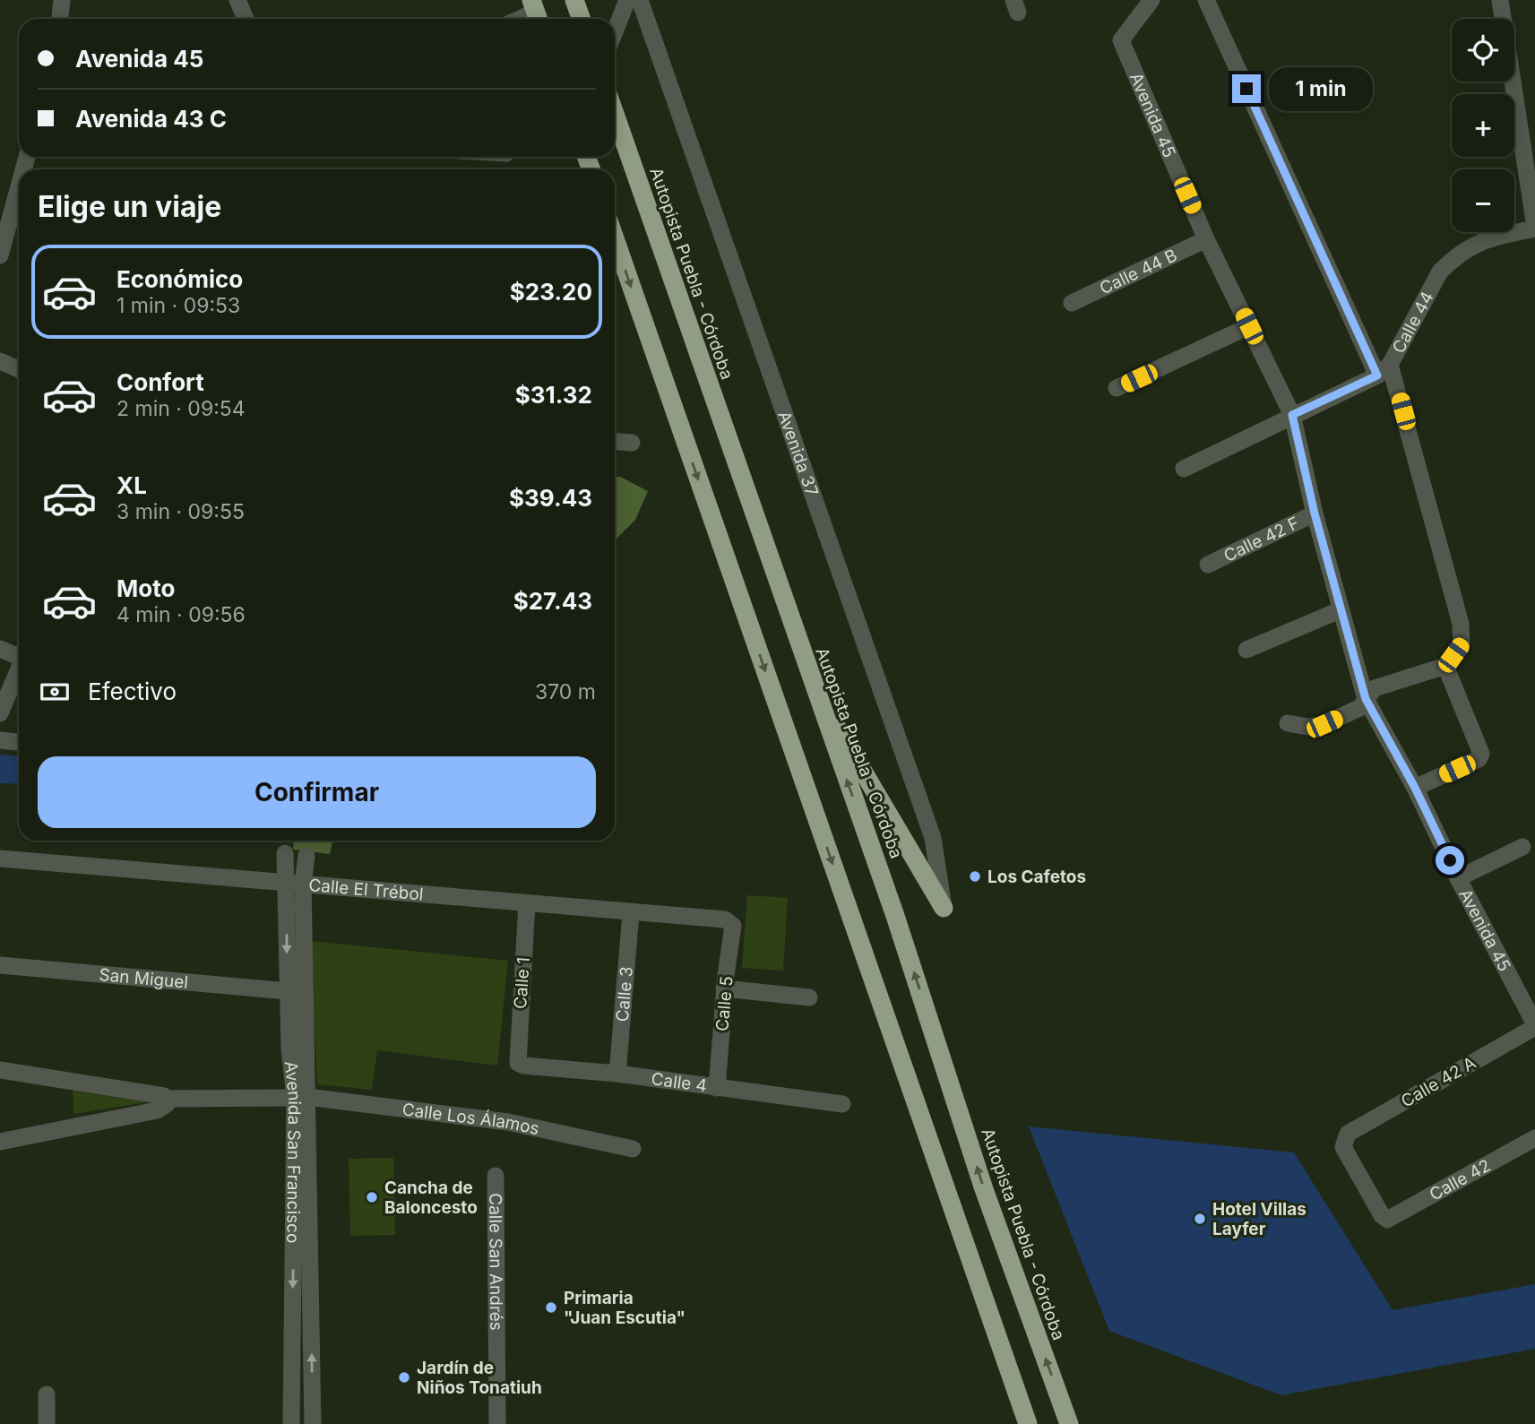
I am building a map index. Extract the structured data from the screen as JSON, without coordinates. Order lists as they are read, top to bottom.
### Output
{
  "streets": {
    "highway": ["Autopista Puebla - Córdoba"],
    "street": [
      "Avenida 45",
      "Calle 44 B",
      "Calle 44",
      "Avenida 37",
      "Calle 42 F",
      "Calle El Trébol",
      "San Miguel",
      "Calle 1",
      "Calle 3",
      "Calle 5",
      "Calle 42 A",
      "Calle 4",
      "Calle Los Álamos",
      "Avenida San Francisco",
      "Calle 42",
      "Calle San Andrés"
    ]
  },
  "crossings": [
    ["Avenida 45", "Calle 44 B"],
    ["Avenida 45", "Calle 42 F"],
    ["Avenida 45", "Calle 42 A"],
    ["Calle El Trébol", "Calle 1"],
    ["Calle El Trébol", "Calle 3"],
    ["Calle El Trébol", "Calle 5"],
    ["Calle El Trébol", "Avenida San Francisco"],
    ["San Miguel", "Avenida San Francisco"],
    ["Calle 1", "Calle 4"],
    ["Calle 3", "Calle 4"],
    ["Calle 5", "Calle 4"],
    ["Calle 42 A", "Calle 42"],
    ["Calle Los Álamos", "Avenida San Francisco"]
  ],
  "places": [
    "Los Cafetos",
    "Cancha de Baloncesto",
    "Hotel Villas Layfer",
    "Primaria \"Juan Escutia\"",
    "Jardín de Niños Tonatiuh"
  ],
  "page": {
    "map_buttons": ["+", "−"],
    "banner": ["Avenida 45", "Avenida 43 C"],
    "bubble": "1 min",
    "heading": "Elige un viaje",
    "list": [
      {
        "name": "Económico",
        "note": "1 min · 09:53",
        "value": "$23.20"
      },
      {
        "name": "Confort",
        "note": "2 min · 09:54",
        "value": "$31.32"
      },
      {
        "name": "XL",
        "note": "3 min · 09:55",
        "value": "$39.43"
      },
      {
        "name": "Moto",
        "note": "4 min · 09:56",
        "value": "$27.43"
      }
    ],
    "pay": ["Efectivo", "370 m"],
    "buttons": "Confirmar"
  }
}
